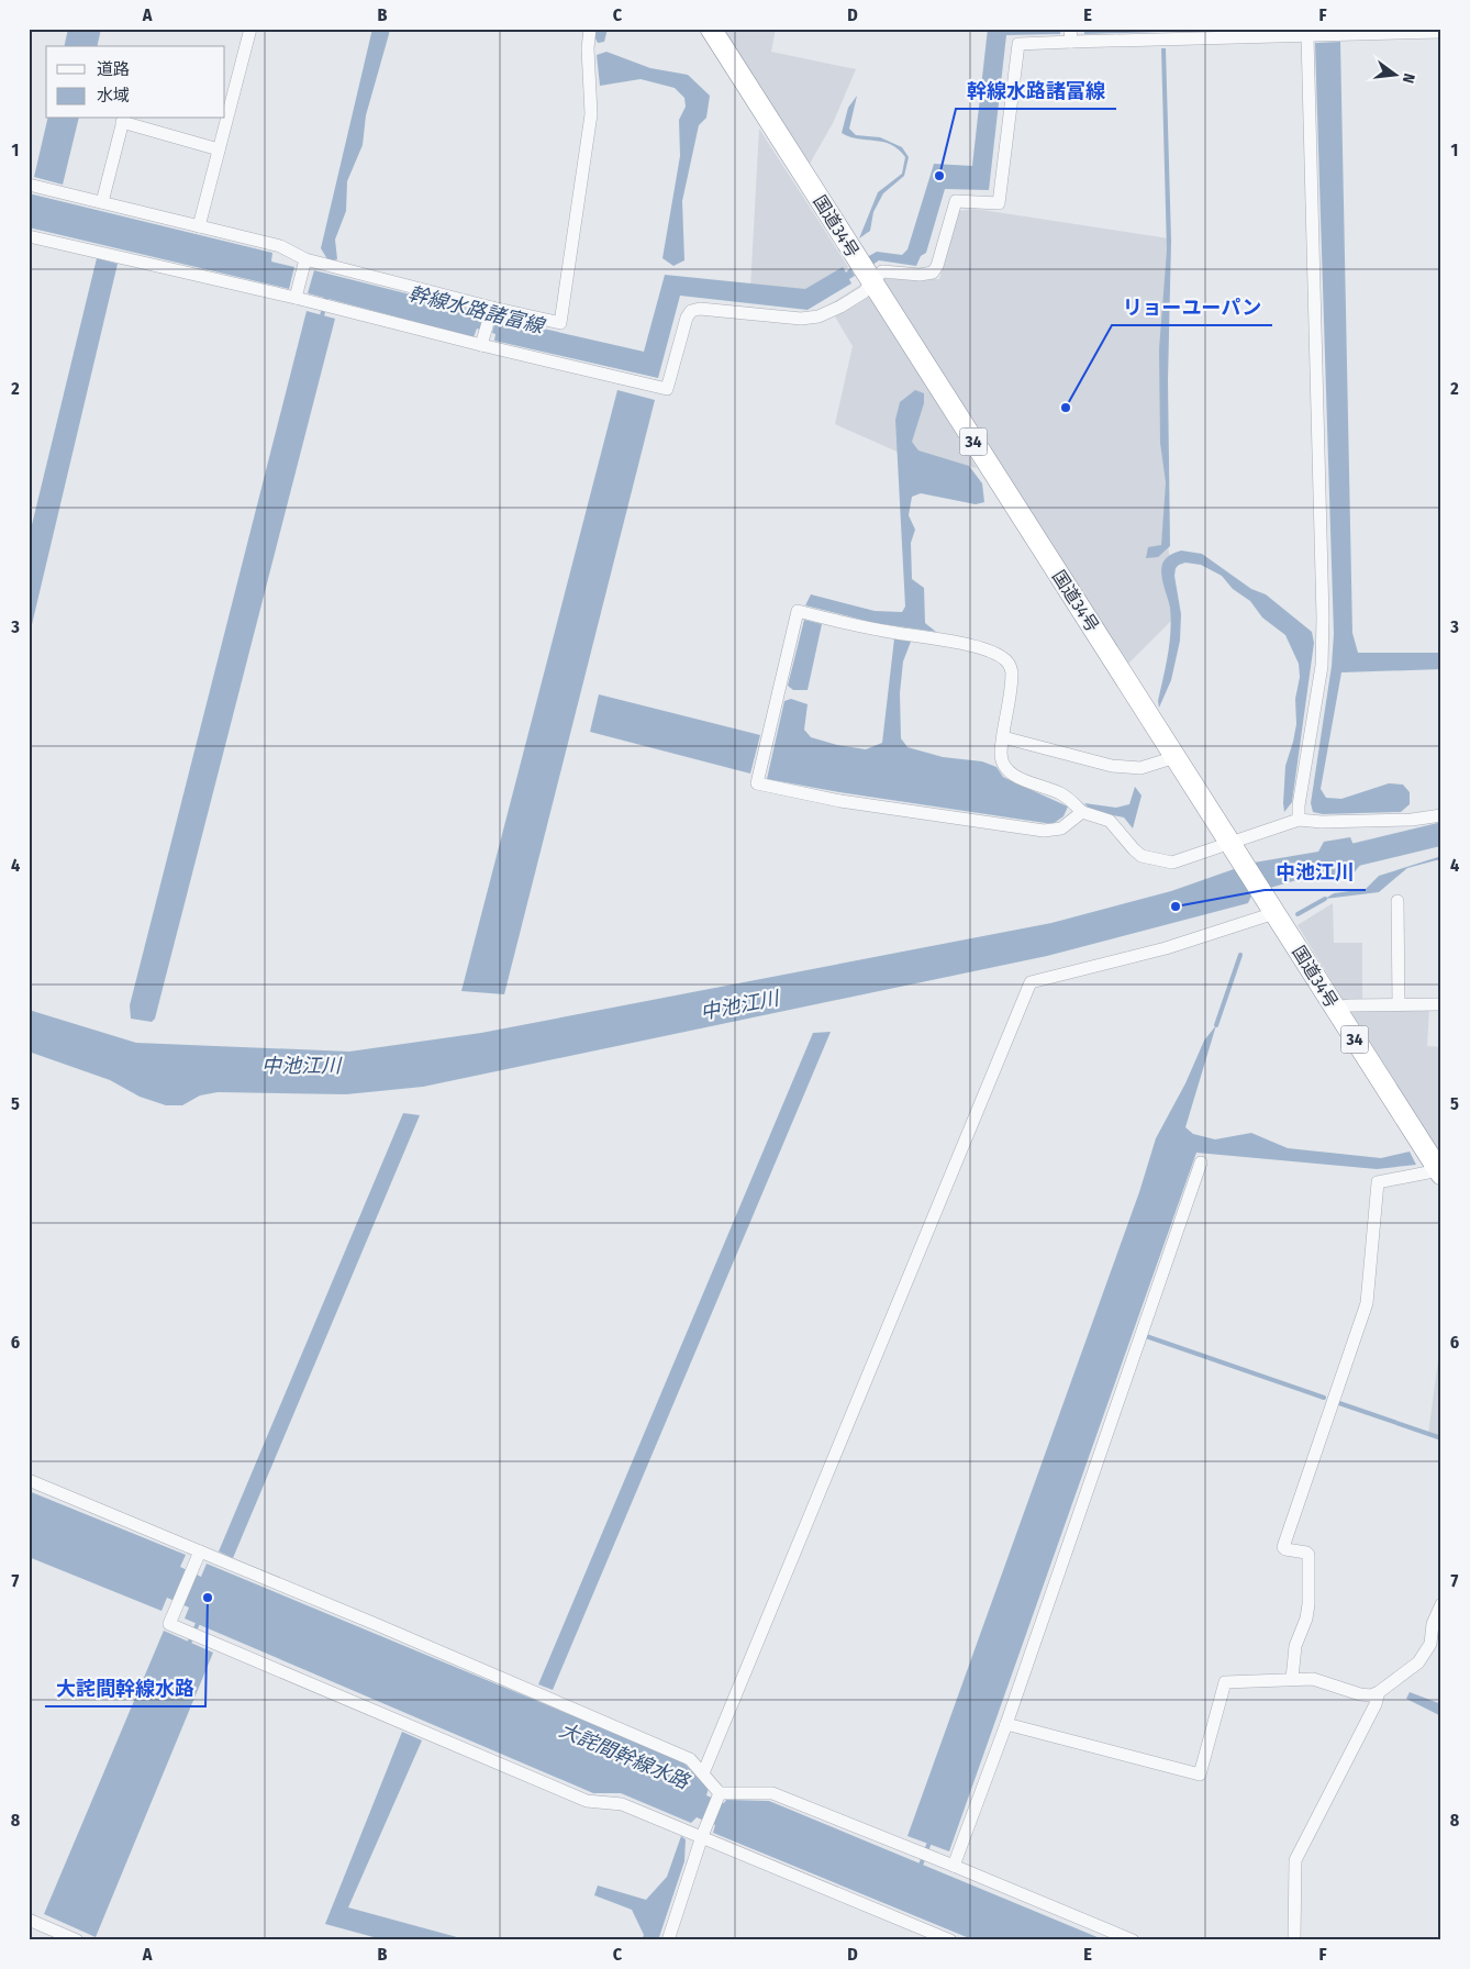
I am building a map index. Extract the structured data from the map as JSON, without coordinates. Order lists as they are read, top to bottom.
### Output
{
  "streets": {
    "highway": ["国道34号", "34"]
  },
  "water": ["幹線水路諸富線", "中池江川", "大詫間幹線水路"],
  "places": [
    "幹線水路諸富線",
    "リョーユーパン",
    "中池江川",
    "大詫間幹線水路"
  ],
  "legend": ["道路", "水域"],
  "north": "right",
  "grid": {
    "columns": [
      "A",
      "B",
      "C",
      "D",
      "E",
      "F"
    ],
    "rows": [
      "1",
      "2",
      "3",
      "4",
      "5",
      "6",
      "7",
      "8"
    ]
  }
}
